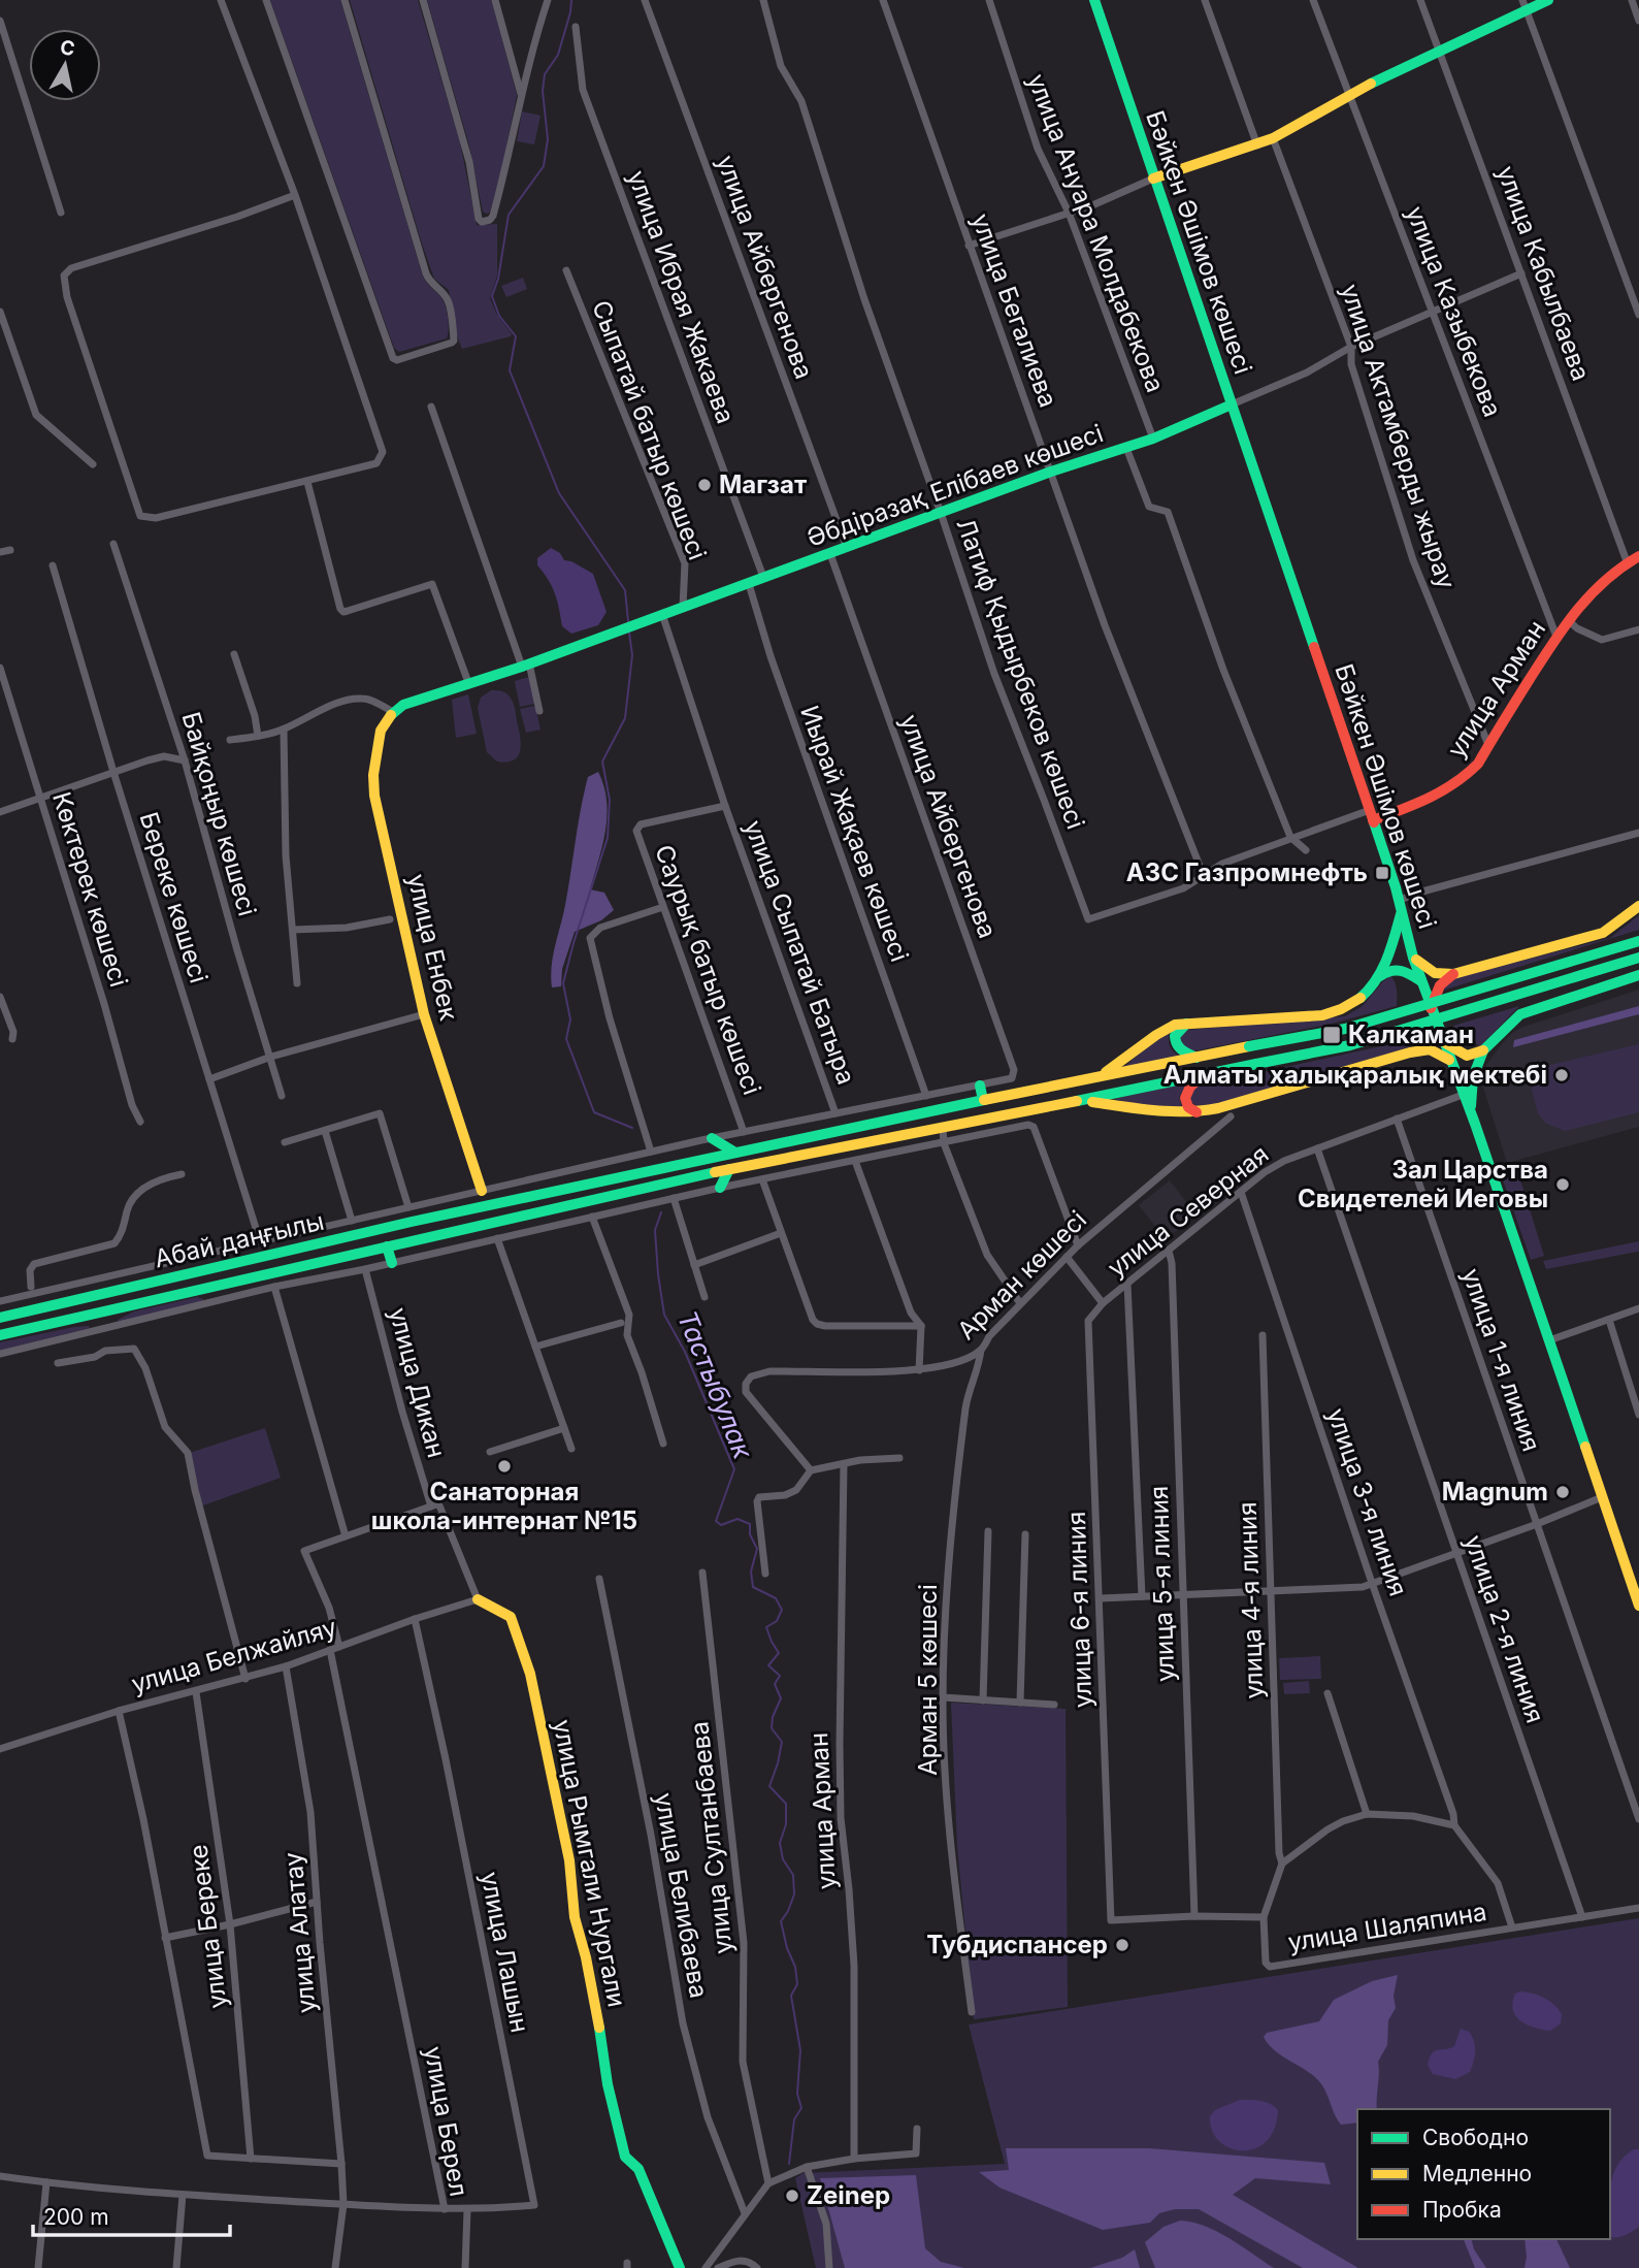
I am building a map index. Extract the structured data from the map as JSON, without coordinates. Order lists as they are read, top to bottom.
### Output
{
  "streets": {
    "main road": [
      "Бәйкен Әшімов көшесі",
      "Әбдіразақ Елібаев көшесі",
      "улица Арман",
      "улица Енбек",
      "Абай даңғылы",
      "улица Рымгали Нургали"
    ],
    "street": [
      "улица Ануара Молдабекова",
      "улица Айбергенова",
      "улица Кабылбаева",
      "улица Ибрая Жакаева",
      "улица Бегалиева",
      "улица Казыбекова",
      "Сыпатай батыр көшесі",
      "улица Актамберды жырау",
      "Латиф Қыдырбеков көшесі",
      "Байқоңыр көшесі",
      "Иырай Жақаев көшесі",
      "Көктерек көшесі",
      "Береке көшесі",
      "улица Сыпатай Батыра",
      "Саурық батыр көшесі",
      "улица Северная",
      "Арман көшесі",
      "улица 1-я линия",
      "улица Дикан",
      "улица 3-я линия",
      "улица 5-я линия",
      "улица 4-я линия",
      "улица 6-я линия",
      "улица 2-я линия",
      "улица Белжайляу",
      "Арман 5 көшесі",
      "улица Султанбаева",
      "улица Белибаева",
      "улица Береке",
      "улица Шаляпина",
      "улица Алатау",
      "улица Лашын",
      "улица Берел"
    ]
  },
  "crossings": [
    ["улица Ануара Молдабекова", "Әбдіразақ Елібаев көшесі"],
    ["Бәйкен Әшімов көшесі", "Әбдіразақ Елібаев көшесі"],
    ["Бәйкен Әшімов көшесі", "улица Арман"],
    ["Бәйкен Әшімов көшесі", "улица Северная"],
    ["улица Айбергенова", "Әбдіразақ Елібаев көшесі"],
    ["улица Кабылбаева", "Әбдіразақ Елібаев көшесі"],
    ["улица Кабылбаева", "улица Арман"],
    ["улица Ибрая Жакаева", "Әбдіразақ Елібаев көшесі"],
    ["улица Бегалиева", "Әбдіразақ Елібаев көшесі"],
    ["улица Бегалиева", "Латиф Қыдырбеков көшесі"],
    ["улица Казыбекова", "Әбдіразақ Елібаев көшесі"],
    ["улица Казыбекова", "улица Арман"],
    ["Сыпатай батыр көшесі", "Әбдіразақ Елібаев көшесі"],
    ["улица Актамберды жырау", "Әбдіразақ Елібаев көшесі"],
    ["улица Актамберды жырау", "улица Арман"],
    ["Әбдіразақ Елібаев көшесі", "Латиф Қыдырбеков көшесі"],
    ["Әбдіразақ Елібаев көшесі", "Иырай Жақаев көшесі"],
    ["Әбдіразақ Елібаев көшесі", "улица Енбек"],
    ["Әбдіразақ Елібаев көшесі", "улица Сыпатай Батыра"],
    ["улица Сыпатай Батыра", "Саурық батыр көшесі"],
    ["улица Северная", "улица 1-я линия"],
    ["улица Северная", "улица 3-я линия"],
    ["улица Северная", "улица 5-я линия"],
    ["улица Северная", "улица 6-я линия"],
    ["улица Северная", "улица 2-я линия"],
    ["Арман көшесі", "Арман 5 көшесі"],
    ["улица Дикан", "улица Белжайляу"],
    ["улица Дикан", "улица Рымгали Нургали"],
    ["улица 5-я линия", "улица 6-я линия"],
    ["улица 2-я линия", "улица Шаляпина"],
    ["улица Белжайляу", "улица Рымгали Нургали"],
    ["улица Белжайляу", "улица Береке"],
    ["улица Белжайляу", "улица Алатау"],
    ["улица Белжайляу", "улица Лашын"],
    ["улица Белжайляу", "улица Берел"],
    ["улица Алатау", "улица Берел"],
    ["улица Лашын", "улица Берел"]
  ],
  "water": ["Тастыбулак"],
  "places": {
    "other": [
      "Магзат",
      "Алматы халықаралық мектебі",
      "Зал Царства Свидетелей Иеговы",
      "Санаторная школа-интернат №15",
      "Magnum",
      "Тубдиспансер",
      "Zeinep"
    ],
    "transit": ["АЗС Газпромнефть", "Калкаман"]
  },
  "legend": ["Свободно", "Медленно", "Пробка"],
  "scale_bar": "200 m",
  "north": "top"
}
